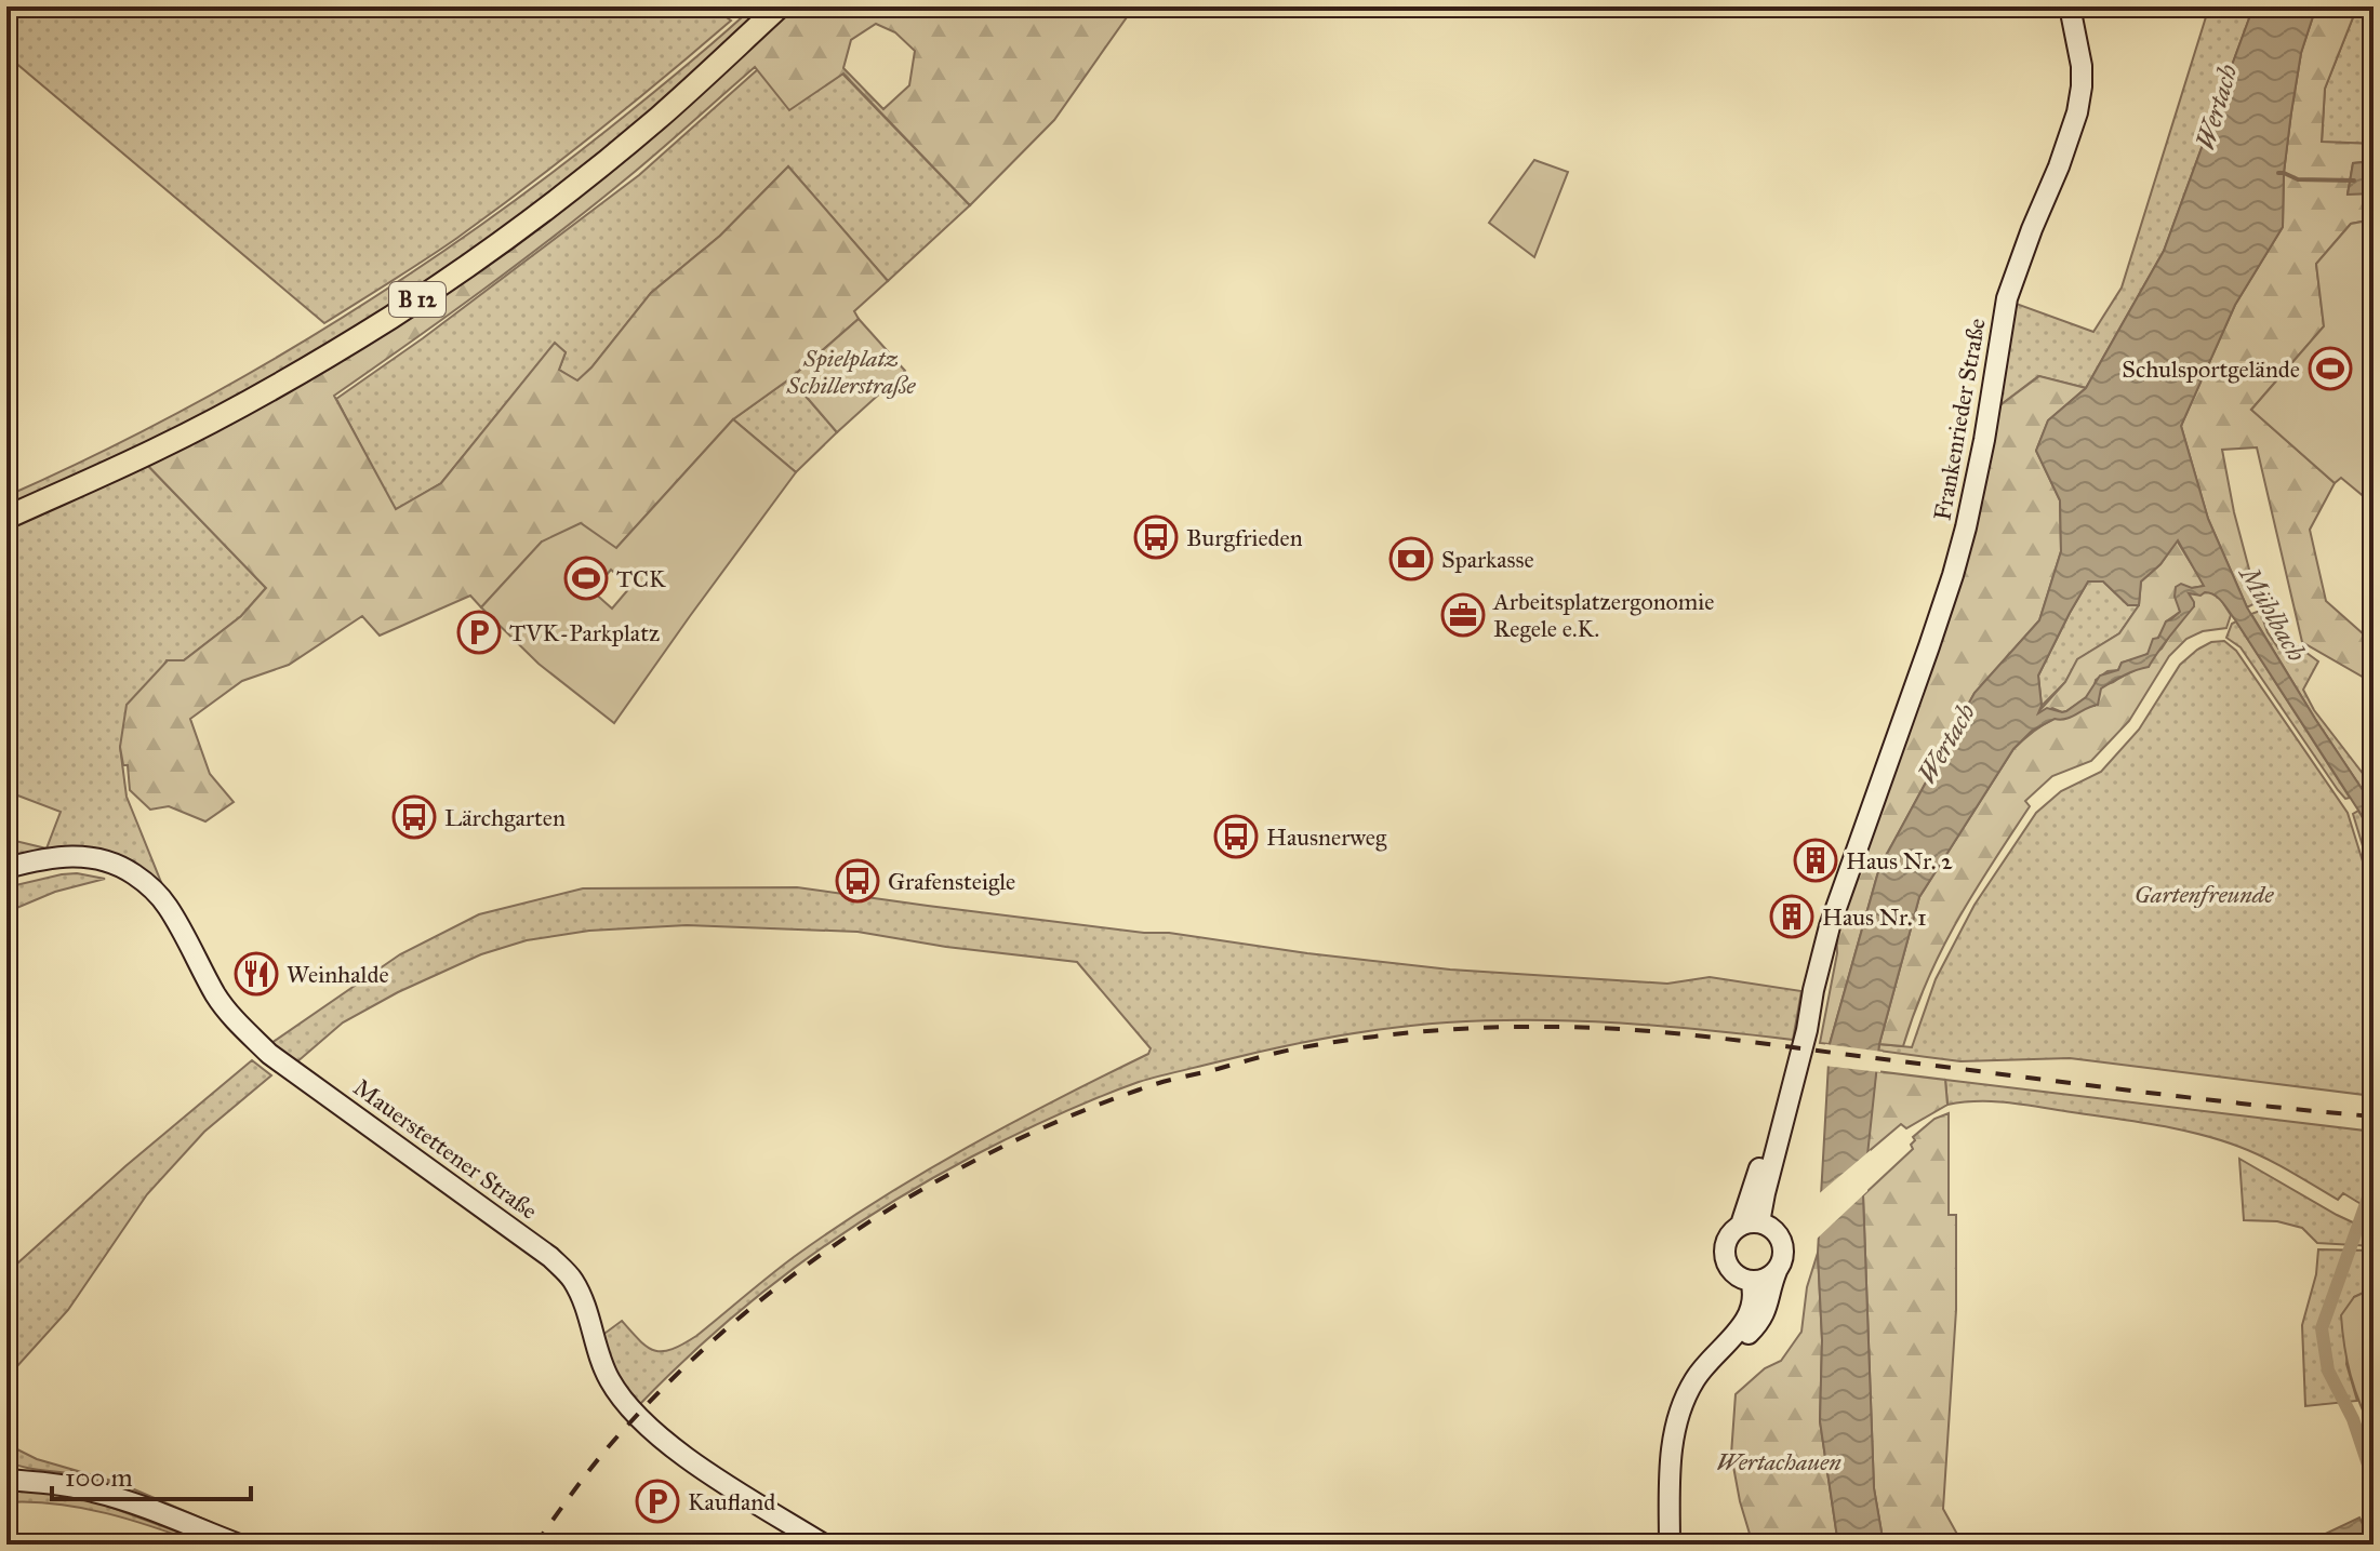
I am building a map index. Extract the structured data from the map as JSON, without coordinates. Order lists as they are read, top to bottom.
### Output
{
  "streets": {
    "main road": ["B 12"],
    "street": ["Frankenrieder Straße", "Mauerstettener Straße"]
  },
  "water": ["Wertach", "Mühlbach"],
  "parks": ["Spielplatz Schillerstraße", "Gartenfreunde", "Wertachauen"],
  "places": {
    "sports": ["Schulsportgelände", "TCK"],
    "bus stop": [
      "Burgfrieden",
      "Lärchgarten",
      "Hausnerweg",
      "Grafensteigle"
    ],
    "bank": ["Sparkasse"],
    "office": ["Arbeitsplatzergonomie Regele e.K."],
    "parking": ["TVK-Parkplatz", "Kaufland"],
    "building": ["Haus Nr. 2", "Haus Nr. 1"],
    "restaurant": ["Weinhalde"]
  },
  "scale_bar": "100 m"
}
